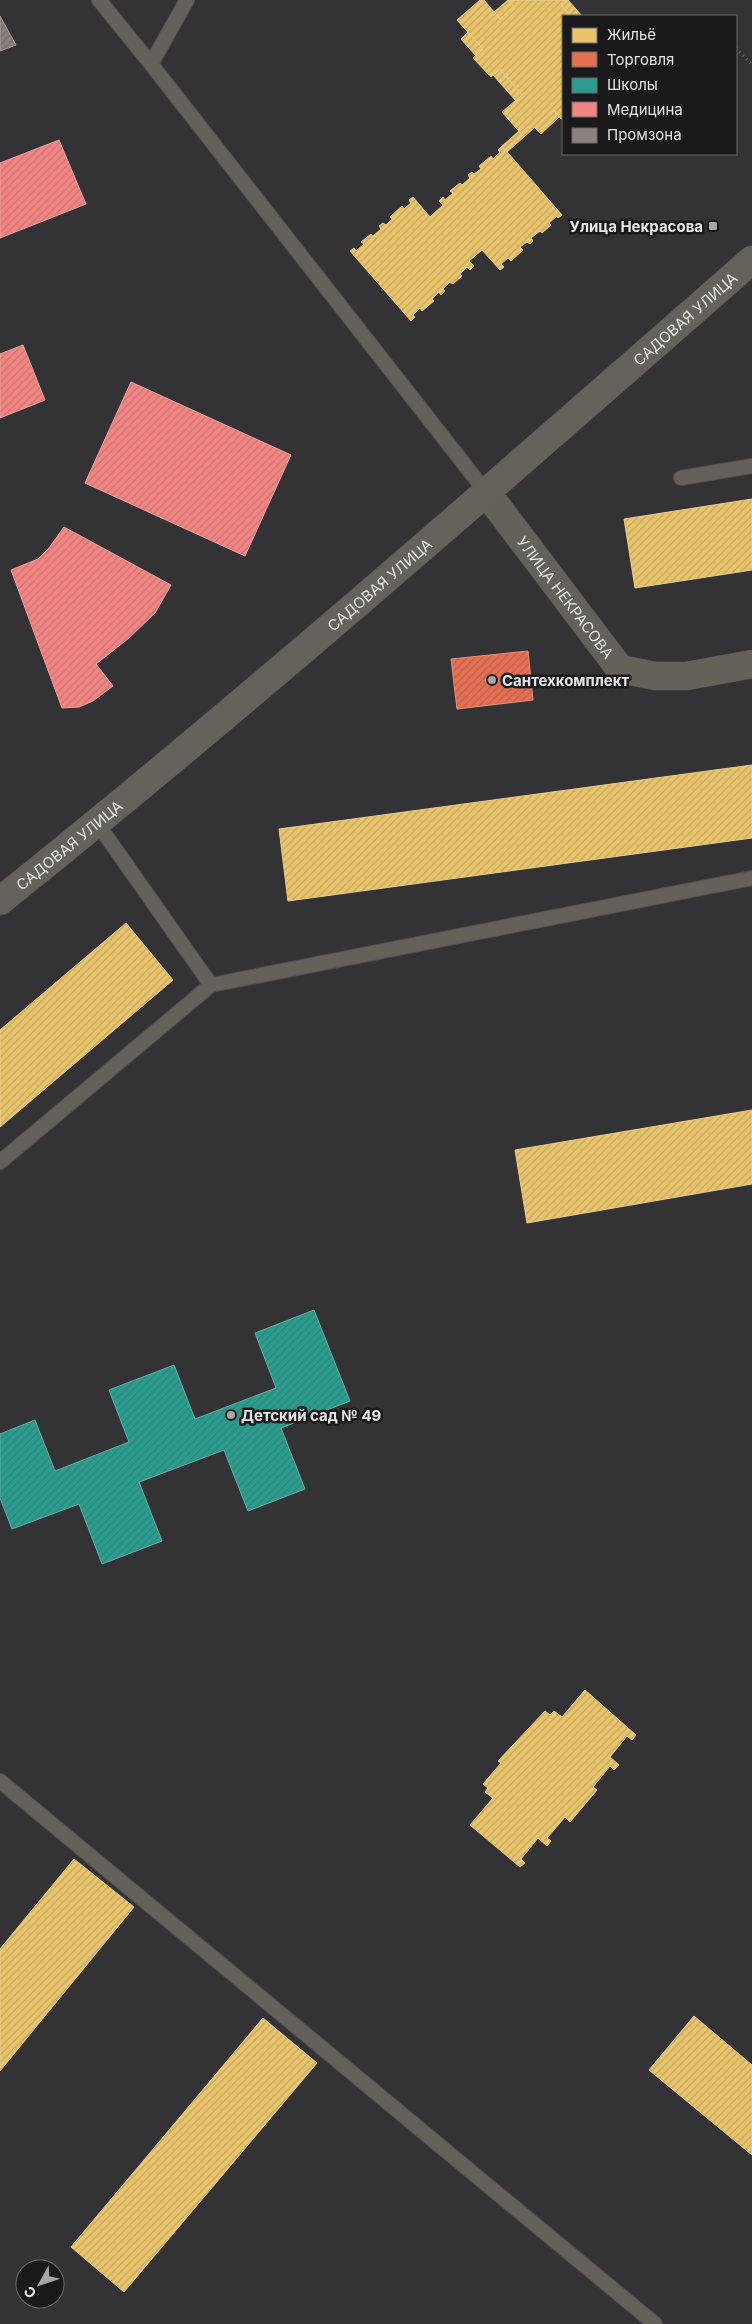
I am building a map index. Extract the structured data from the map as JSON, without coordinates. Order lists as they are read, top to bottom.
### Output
{
  "streets": {
    "main road": ["САДОВАЯ УЛИЦА"],
    "street": ["УЛИЦА НЕКРАСОВА"]
  },
  "crossings": [
    ["САДОВАЯ УЛИЦА", "УЛИЦА НЕКРАСОВА"]
  ],
  "places": {
    "transit": ["Улица Некрасова"],
    "other": ["Сантехкомплект", "Детский сад № 49"]
  },
  "legend": [
    "Жильё",
    "Торговля",
    "Школы",
    "Медицина",
    "Промзона"
  ],
  "north": "bottom left"
}
